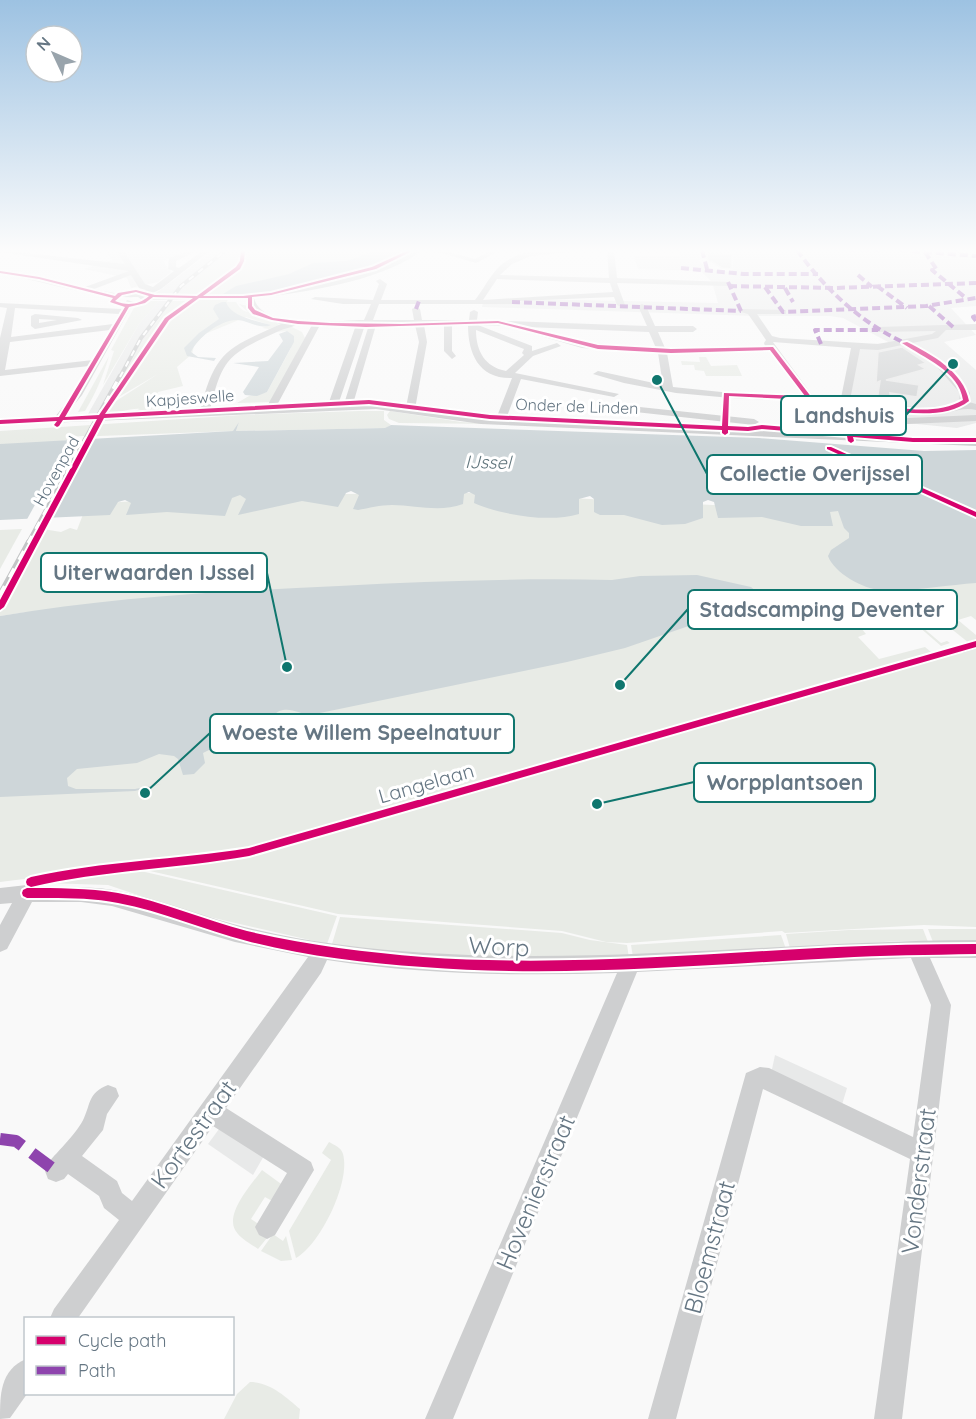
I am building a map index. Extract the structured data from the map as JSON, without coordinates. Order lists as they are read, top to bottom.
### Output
{
  "streets": {
    "street": [
      "Kapjeswelle",
      "Onder de Linden",
      "Worp",
      "Kortestraat",
      "Vonderstraat",
      "Hovenierstraat",
      "Bloemstraat"
    ],
    "cycle path": ["Hovenpad", "Langelaan"]
  },
  "crossings": [
    ["Kapjeswelle", "Onder de Linden"],
    ["Worp", "Kortestraat"],
    ["Worp", "Vonderstraat"],
    ["Worp", "Hovenierstraat"],
    ["Vonderstraat", "Bloemstraat"]
  ],
  "water": ["IJssel"],
  "places": [
    "Landshuis",
    "Collectie Overijssel",
    "Uiterwaarden IJssel",
    "Stadscamping Deventer",
    "Woeste Willem Speelnatuur",
    "Worpplantsoen"
  ],
  "legend": ["Cycle path", "Path"],
  "north": "top left"
}
